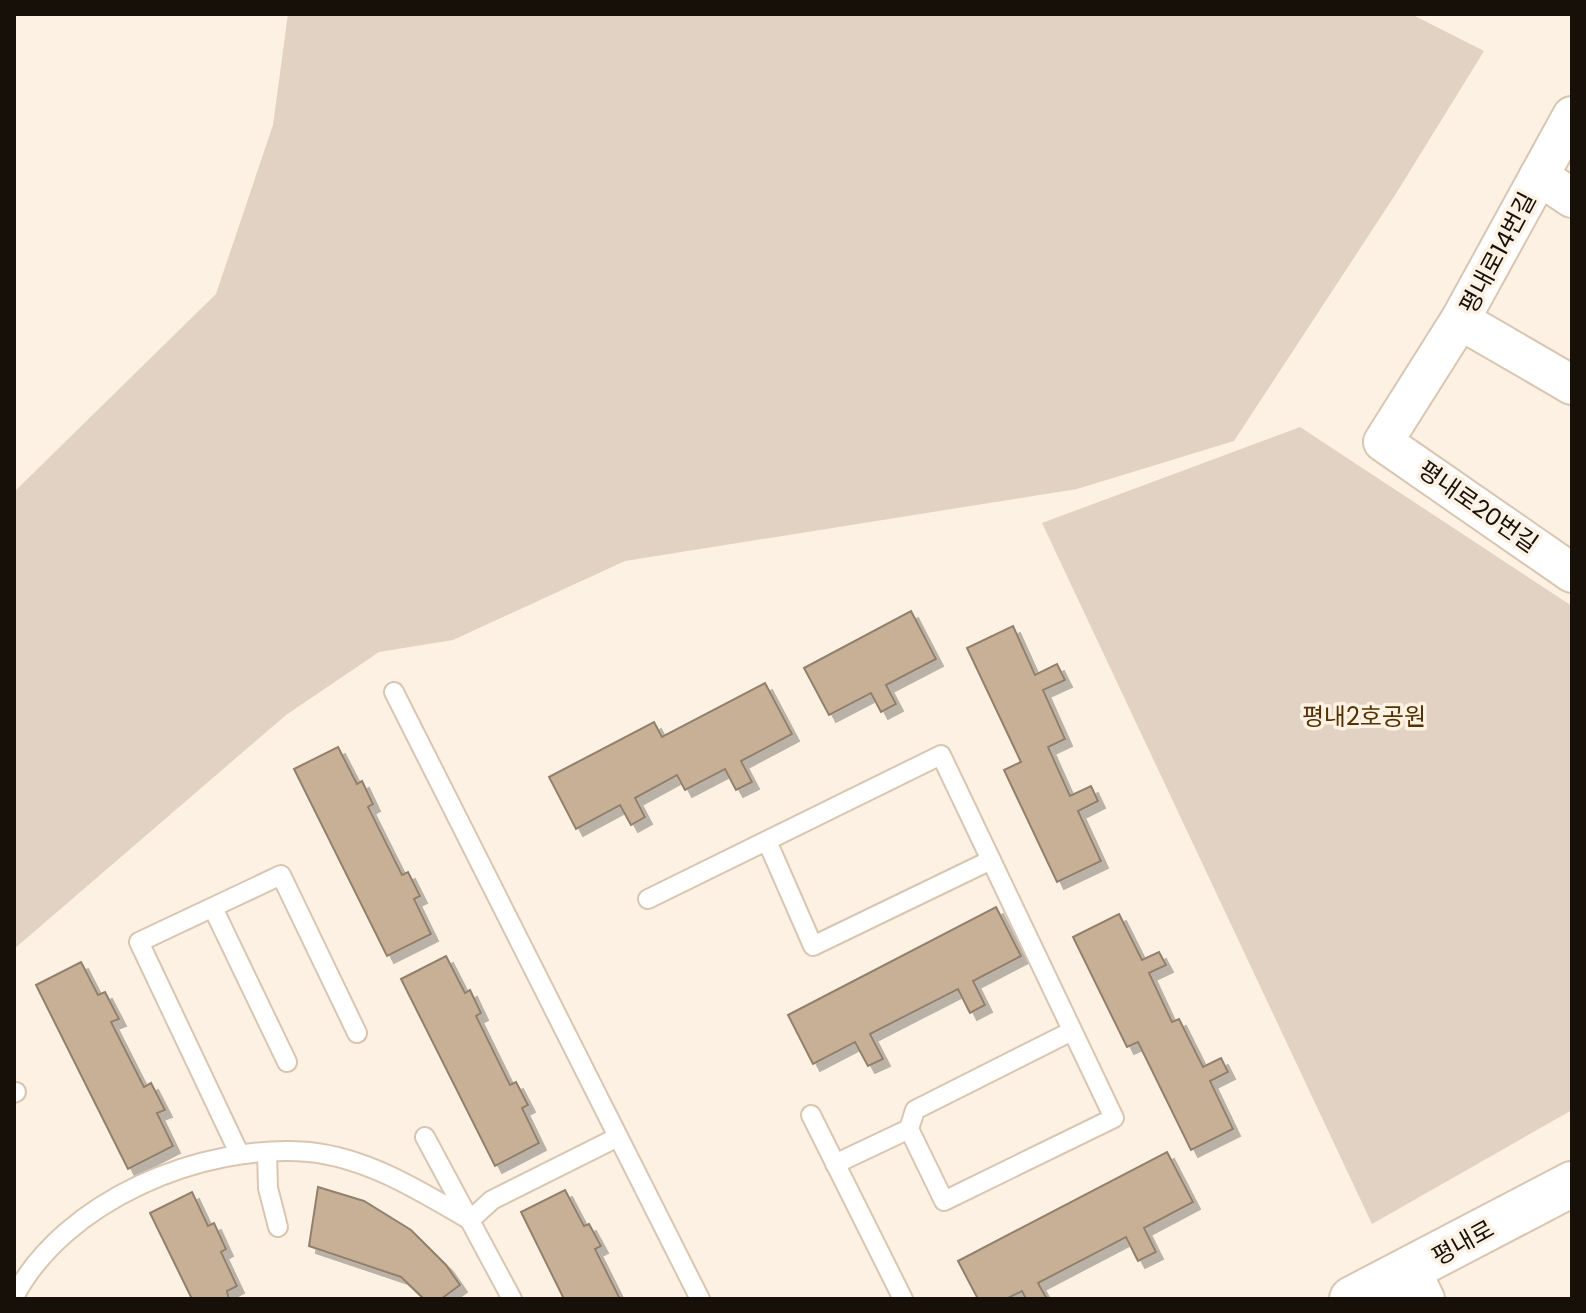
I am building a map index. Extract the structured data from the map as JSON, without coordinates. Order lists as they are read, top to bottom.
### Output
{
  "streets": {
    "street": ["평내로14번길", "평내로20번길", "평내로"]
  },
  "crossings": [
    ["평내로14번길", "평내로20번길"]
  ],
  "parks": ["평내2호공원"]
}
